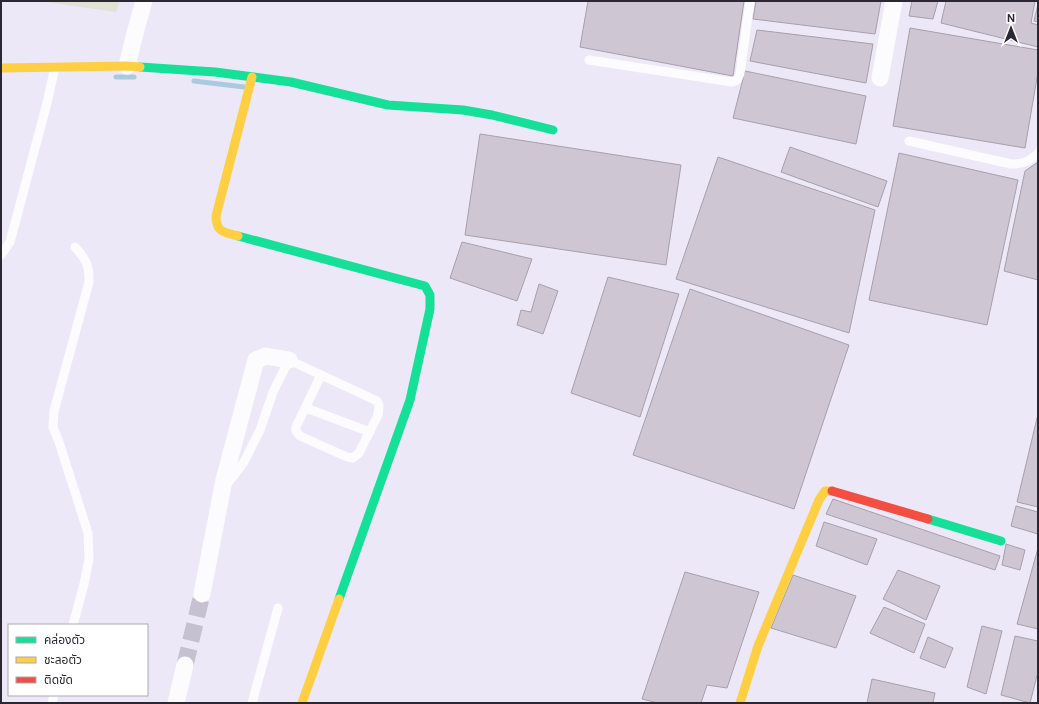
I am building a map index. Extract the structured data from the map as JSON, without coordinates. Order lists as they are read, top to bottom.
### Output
{
  "legend": ["คล่องตัว", "ชะลอตัว", "ติดขัด"],
  "north": "top"
}
